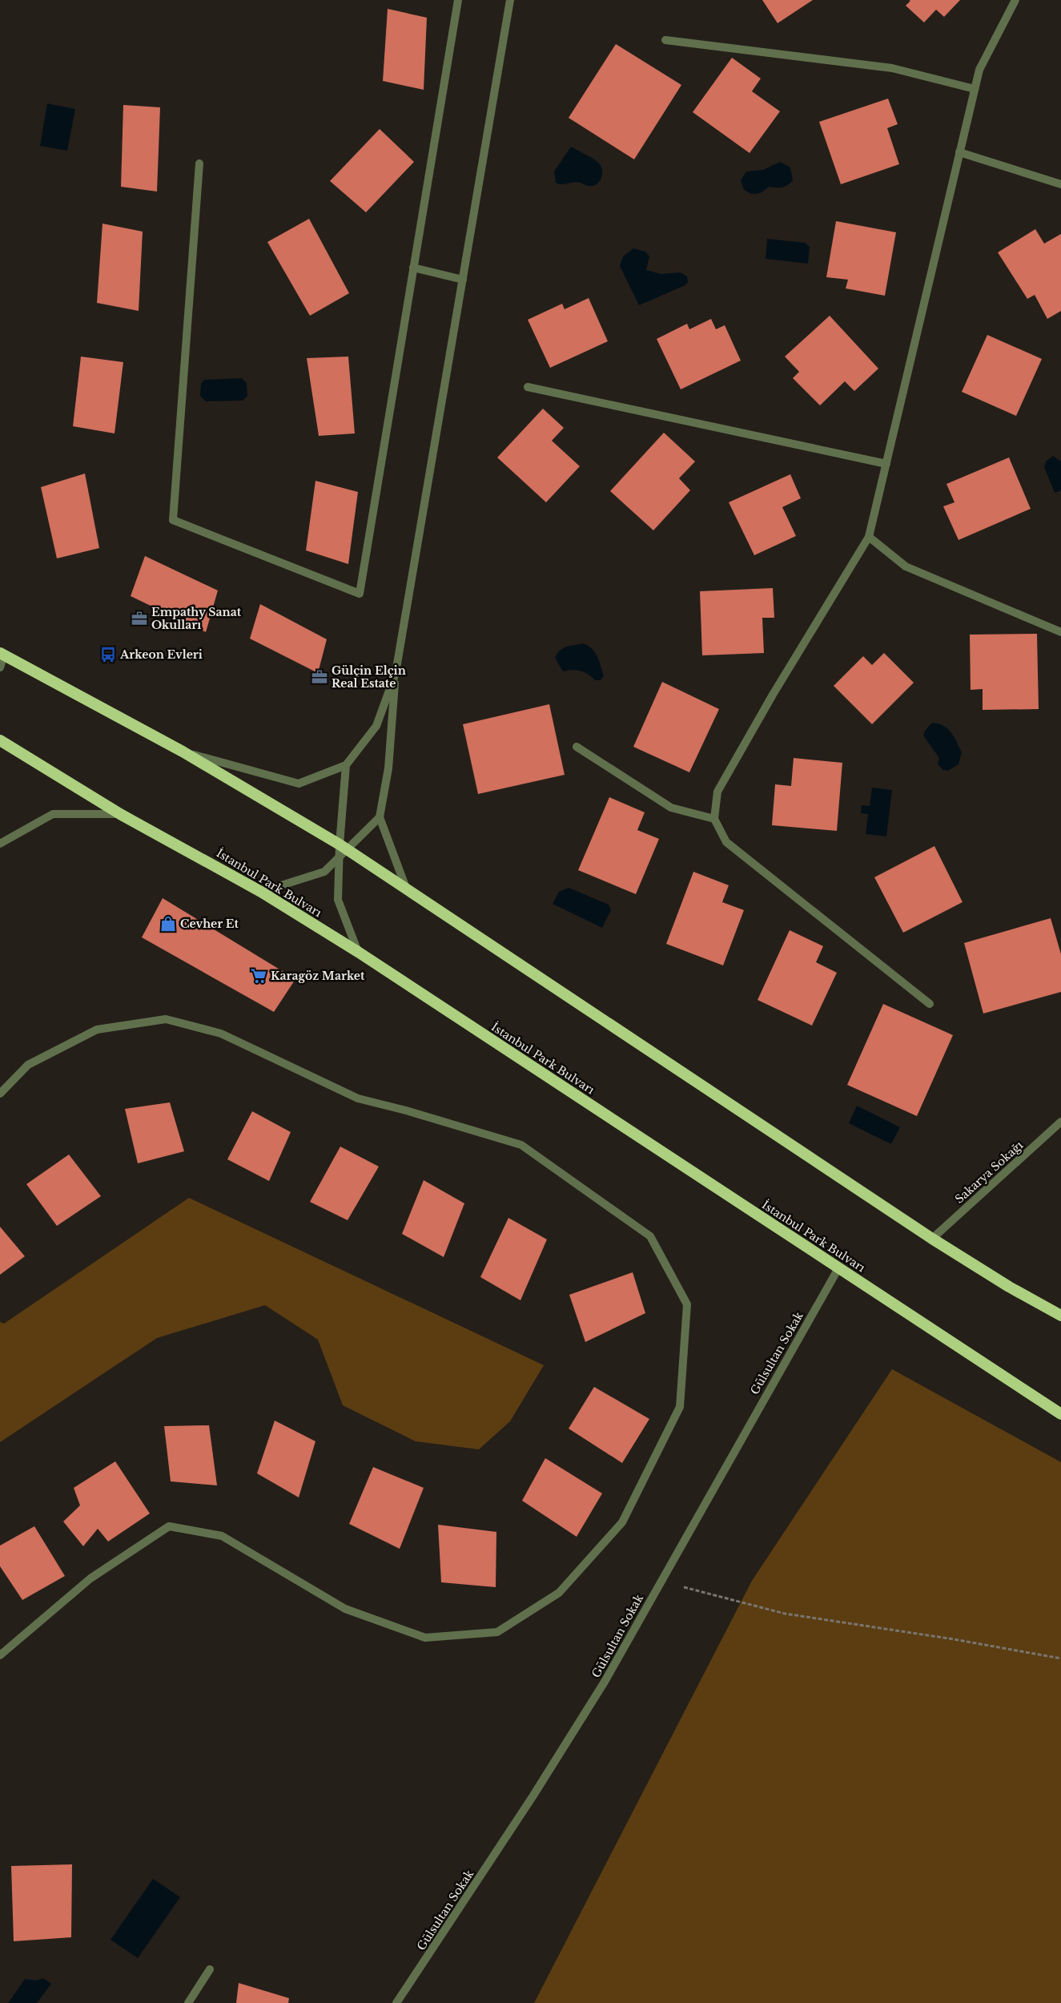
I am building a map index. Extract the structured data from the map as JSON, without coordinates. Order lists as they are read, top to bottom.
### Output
{
  "streets": {
    "highway": ["İstanbul Park Bulvarı"],
    "street": ["Sakarya Sokağı", "Gülsultan Sokak"]
  },
  "crossings": [
    ["İstanbul Park Bulvarı", "Gülsultan Sokak"]
  ],
  "places": {
    "office": ["Empathy Sanat Okulları", "Gülçin Elçin Real Estate"],
    "bus stop": ["Arkeon Evleri"],
    "shop": ["Cevher Et"],
    "supermarket": ["Karagöz Market"]
  }
}
